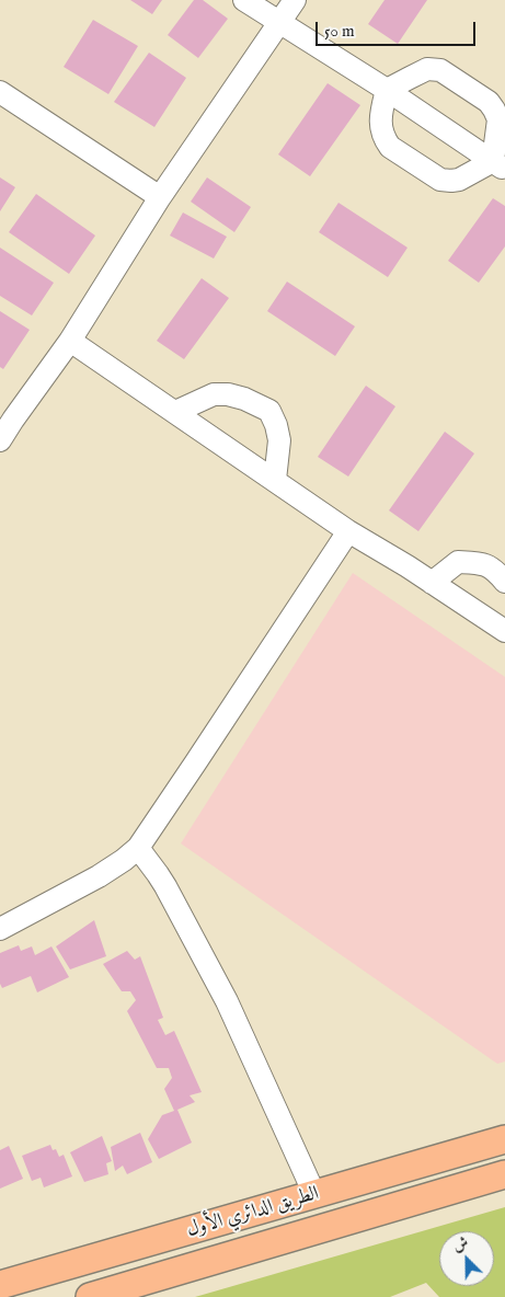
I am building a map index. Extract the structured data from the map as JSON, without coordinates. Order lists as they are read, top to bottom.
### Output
{
  "streets": {
    "main road": ["الطريق الدائري الأول"]
  },
  "scale_bar": "50 m",
  "north": "top left"
}
